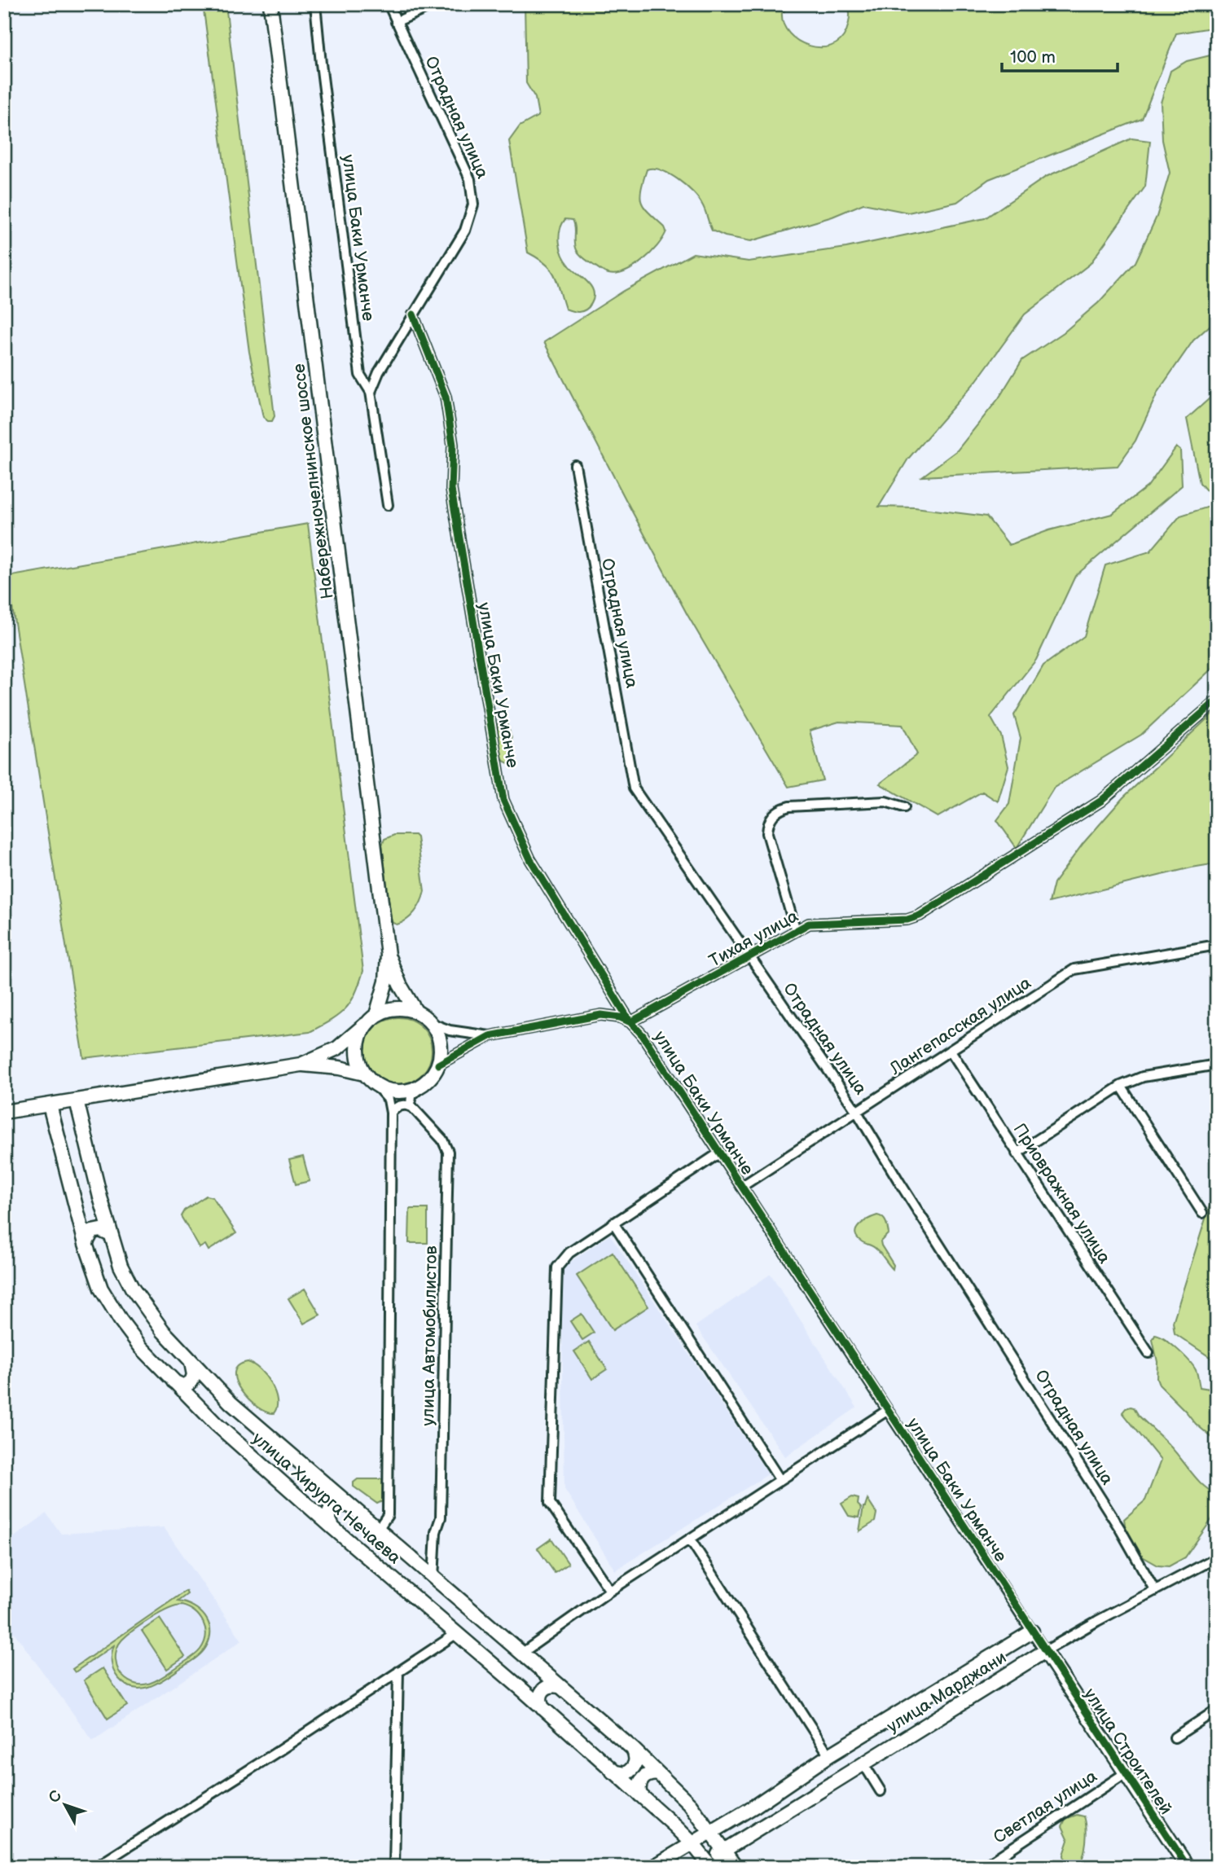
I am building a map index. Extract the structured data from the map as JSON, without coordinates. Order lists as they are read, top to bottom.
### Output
{
  "streets": {
    "main road": [
      "Набережночелнинское шоссе",
      "улица Хирурга Нечаева",
      "улица Марджани",
      "улица Строителей"
    ],
    "street": [
      "Отрадная улица",
      "улица Баки Урманче",
      "Тихая улица",
      "Лангепасская улица",
      "Приовражная улица",
      "улица Автомобилистов",
      "Светлая улица"
    ]
  },
  "crossings": [
    ["Отрадная улица", "улица Баки Урманче"],
    ["Отрадная улица", "Тихая улица"],
    ["Отрадная улица", "Лангепасская улица"],
    ["Отрадная улица", "улица Марджани"],
    ["улица Баки Урманче", "Тихая улица"],
    ["улица Баки Урманче", "Лангепасская улица"],
    ["улица Баки Урманче", "улица Марджани"],
    ["улица Баки Урманче", "улица Строителей"],
    ["Лангепасская улица", "Приовражная улица"],
    ["улица Автомобилистов", "улица Хирурга Нечаева"],
    ["улица Хирурга Нечаева", "улица Марджани"],
    ["улица Марджани", "улица Строителей"],
    ["улица Строителей", "Светлая улица"]
  ],
  "scale_bar": "100 m",
  "north": "top left"
}
